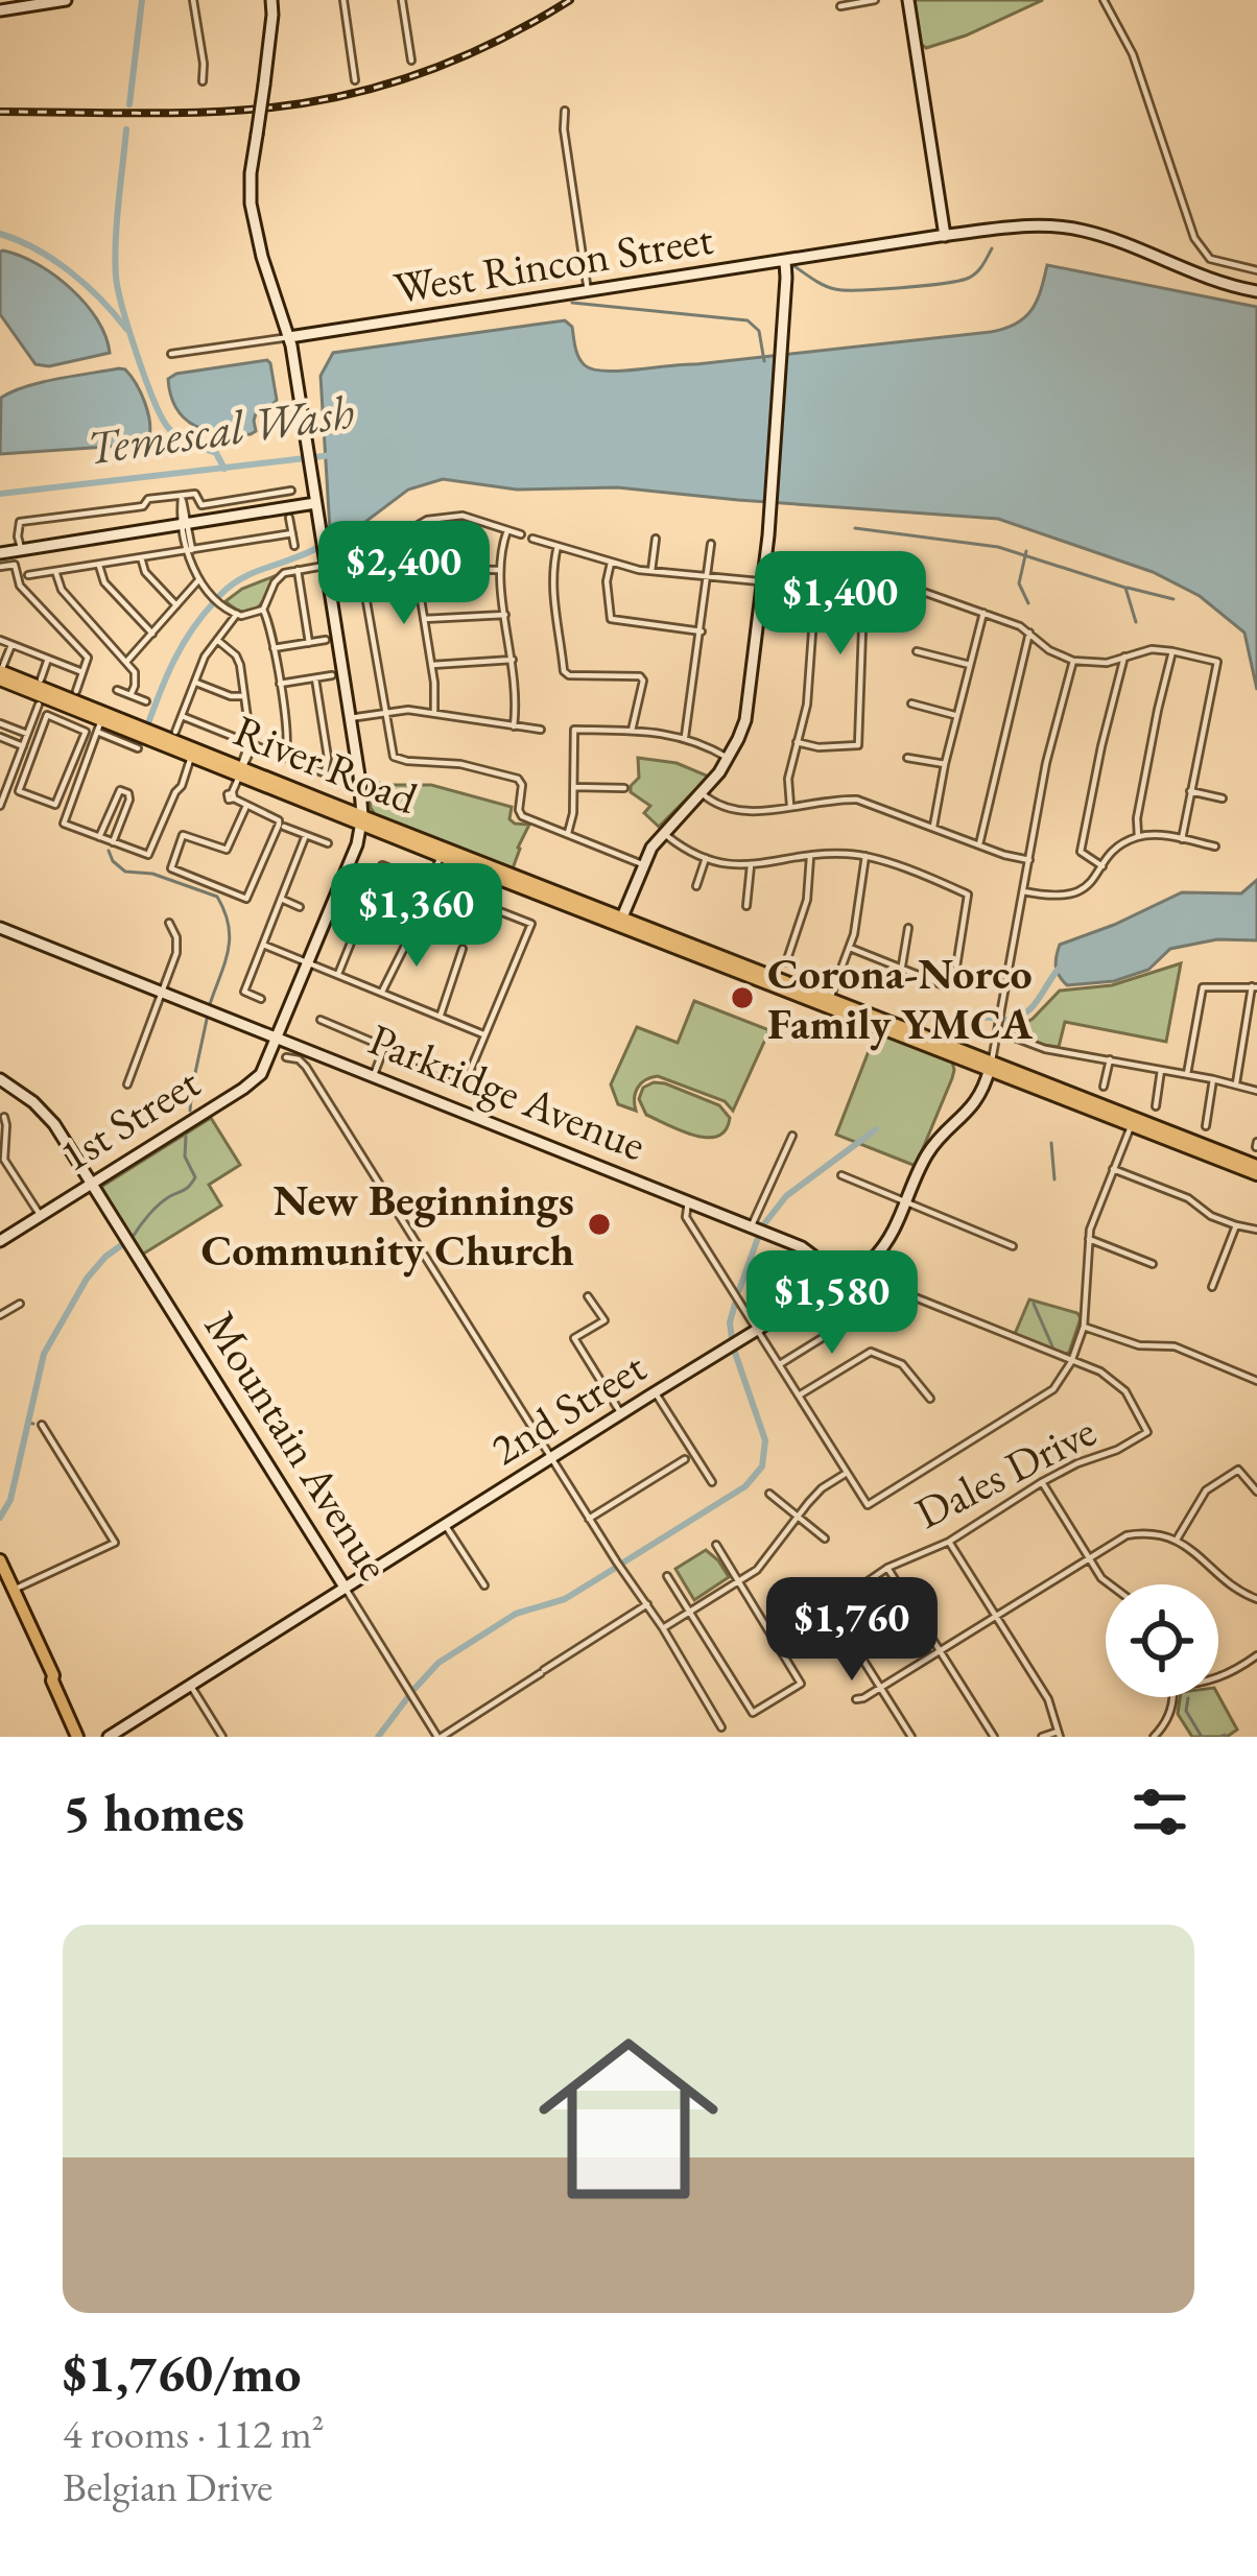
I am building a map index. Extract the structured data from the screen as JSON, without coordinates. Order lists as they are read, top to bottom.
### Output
{
  "streets": {
    "main road": [
      "West Rincon Street",
      "River Road",
      "Parkridge Avenue",
      "1st Street",
      "2nd Street",
      "Mountain Avenue"
    ],
    "street": ["Dales Drive"]
  },
  "crossings": [
    ["River Road", "1st Street"],
    ["River Road", "2nd Street"],
    ["Parkridge Avenue", "1st Street"],
    ["Parkridge Avenue", "2nd Street"],
    ["1st Street", "Mountain Avenue"],
    ["2nd Street", "Mountain Avenue"]
  ],
  "water": ["Temescal Wash"],
  "places": ["Corona-Norco Family YMCA", "New Beginnings Community Church"],
  "page": {
    "price": [
      "$2,400",
      "$1,400",
      "$1,360",
      "$1,580",
      "$1,760"
    ],
    "heading": "5 homes",
    "list": [
      {
        "name": "$1,760/mo",
        "note": "4 rooms · 112 m² · Belgian Drive"
      }
    ]
  }
}
